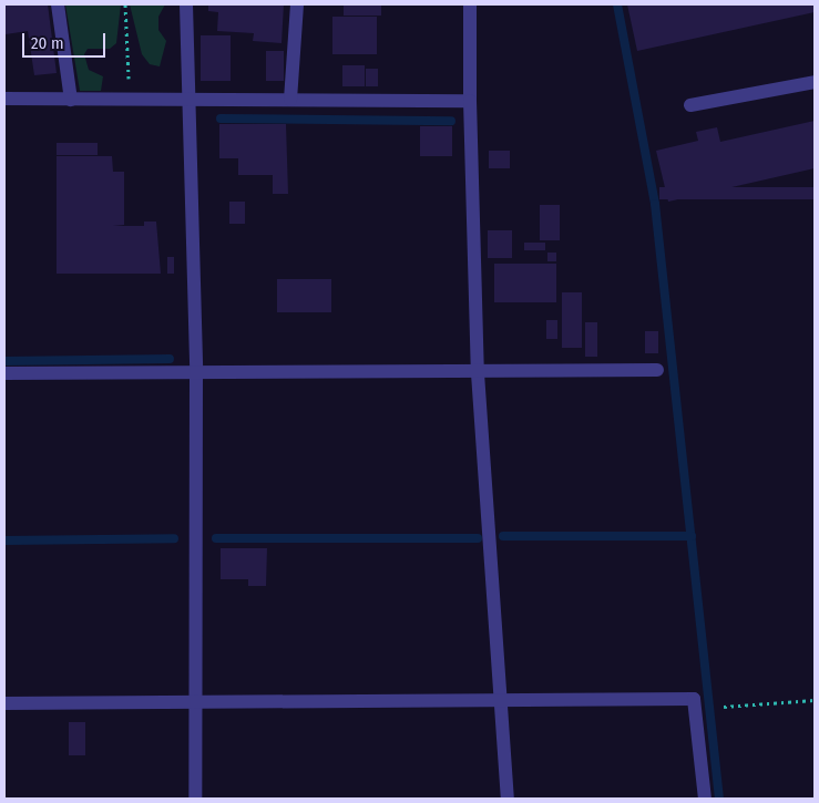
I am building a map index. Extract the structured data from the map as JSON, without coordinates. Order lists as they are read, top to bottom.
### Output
{
  "scale_bar": "20 m"
}
